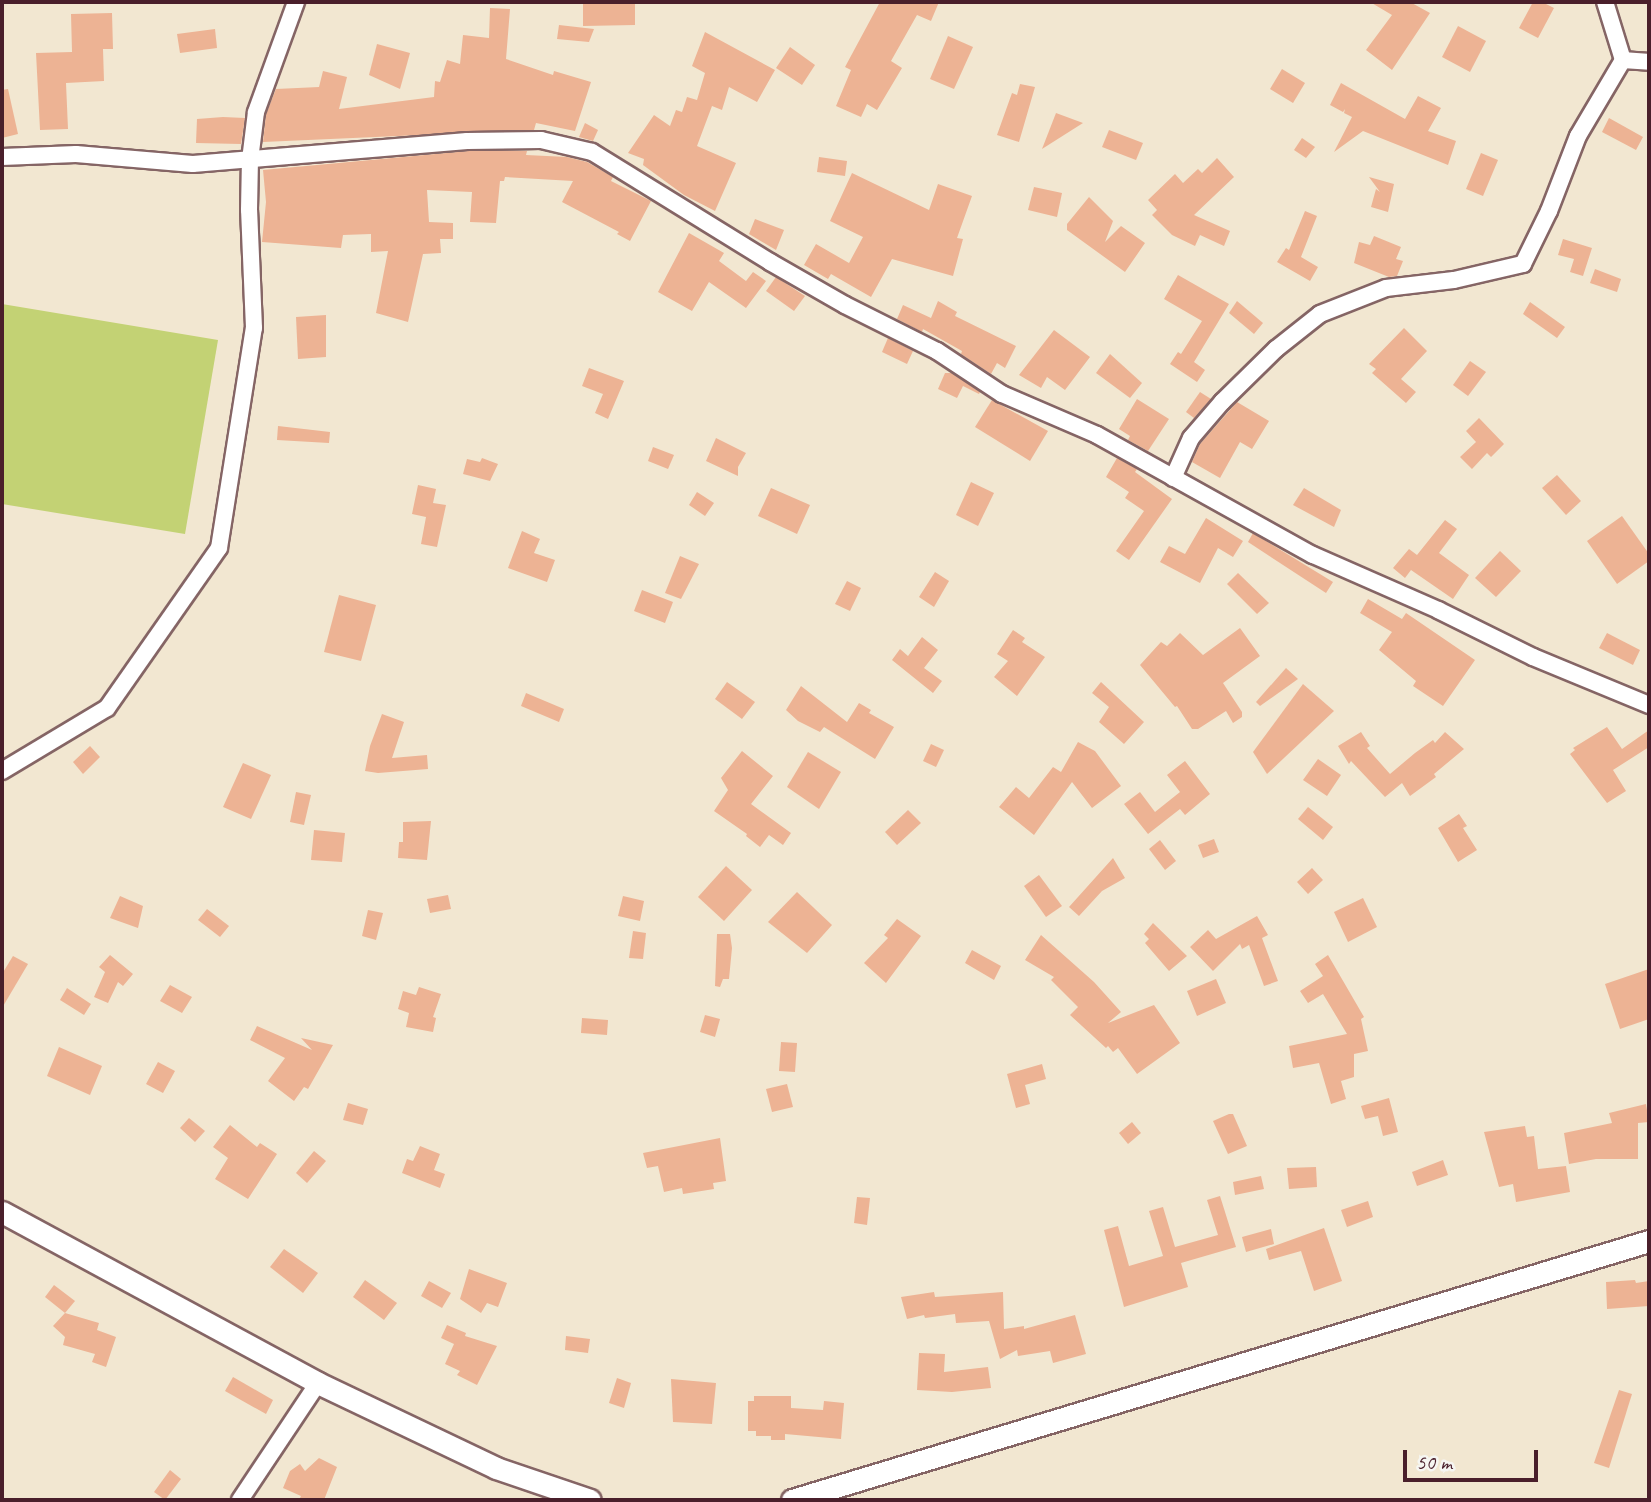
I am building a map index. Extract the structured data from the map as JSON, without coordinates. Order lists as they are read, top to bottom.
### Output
{
  "scale_bar": "50 m"
}
